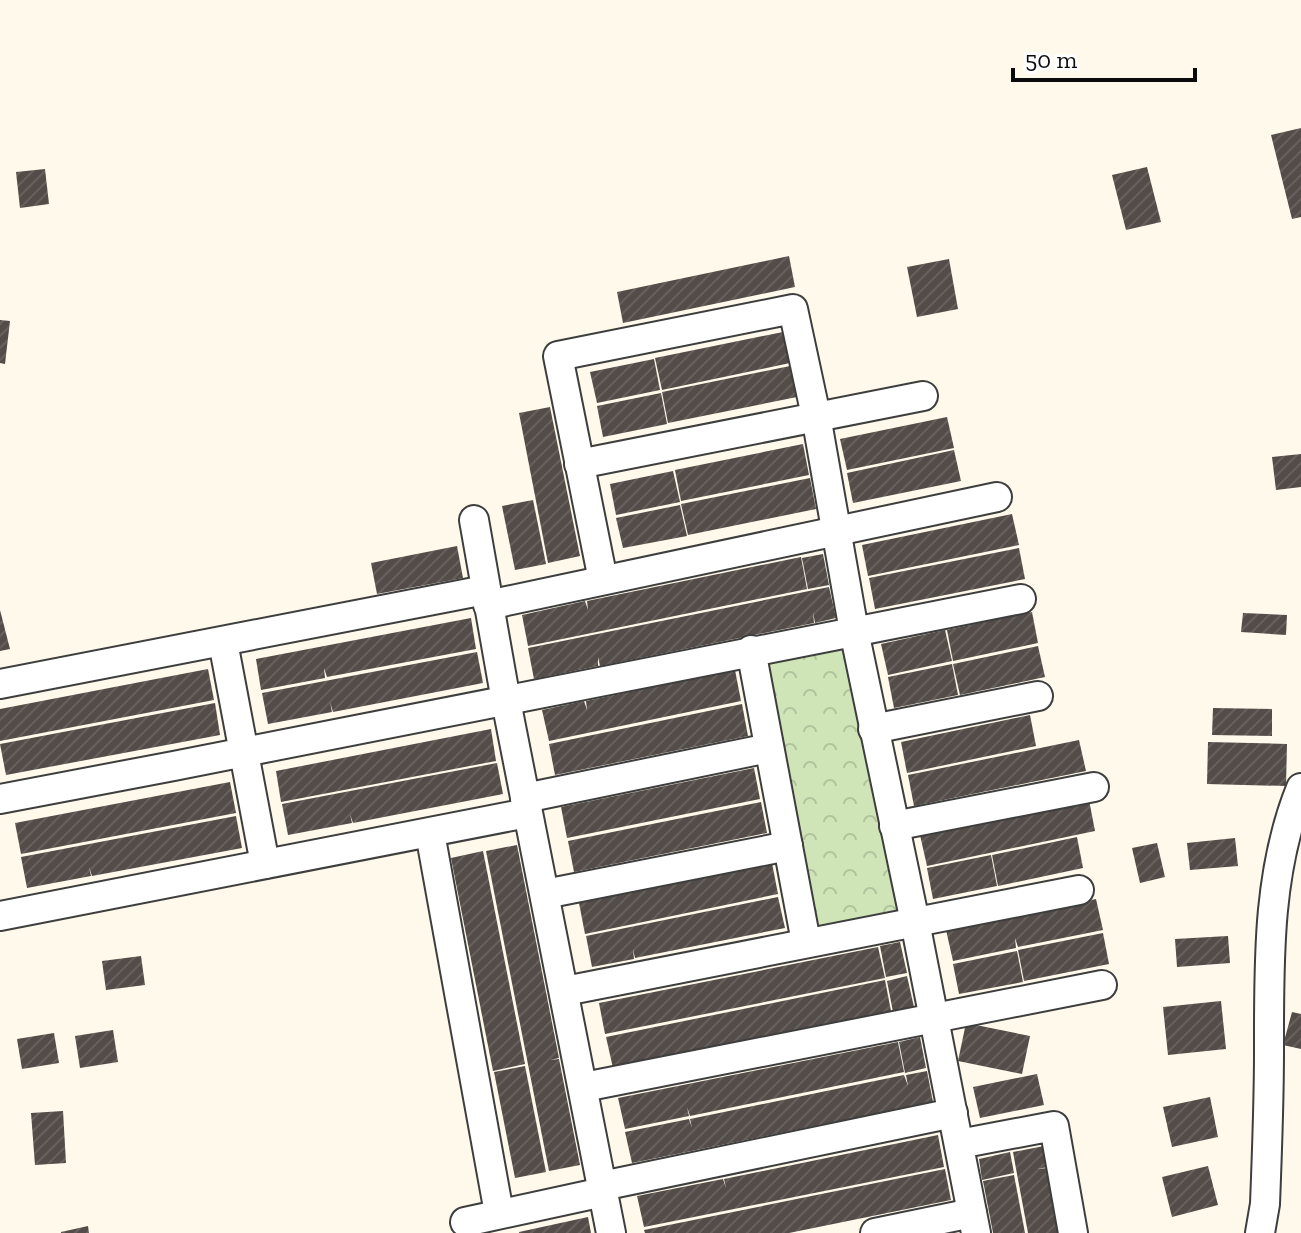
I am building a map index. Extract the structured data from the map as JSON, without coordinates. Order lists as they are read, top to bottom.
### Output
{
  "scale_bar": "50 m"
}
